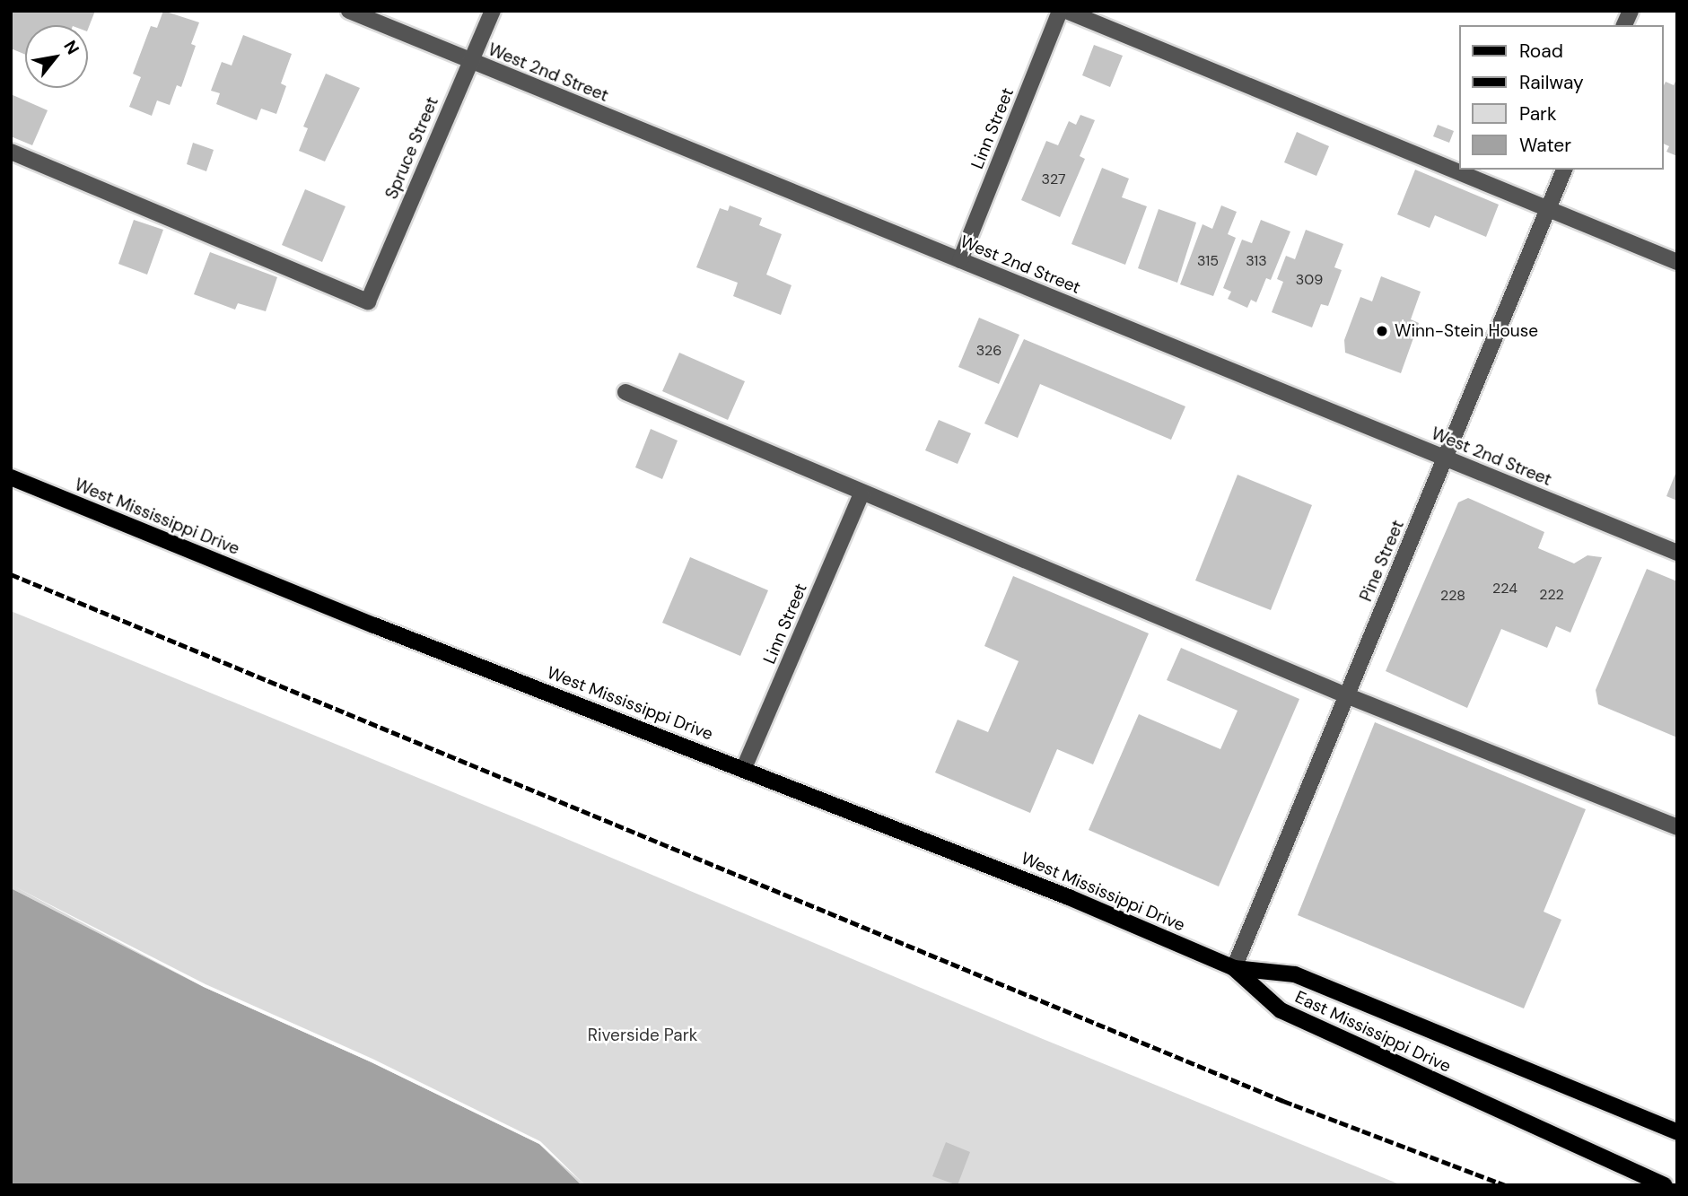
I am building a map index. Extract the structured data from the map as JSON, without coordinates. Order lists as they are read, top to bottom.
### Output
{
  "streets": {
    "main road": ["West Mississippi Drive", "East Mississippi Drive"],
    "street": [
      "West 2nd Street",
      "Linn Street",
      "Spruce Street",
      "Pine Street"
    ]
  },
  "crossings": [
    ["West 2nd Street", "Linn Street"],
    ["West 2nd Street", "Spruce Street"],
    ["West 2nd Street", "Pine Street"],
    ["Linn Street", "West Mississippi Drive"],
    ["West Mississippi Drive", "Pine Street"],
    ["West Mississippi Drive", "East Mississippi Drive"],
    ["Pine Street", "East Mississippi Drive"]
  ],
  "parks": ["Riverside Park"],
  "places": ["Winn-Stein House"],
  "house_numbers": [
    "327",
    "315",
    "313",
    "309",
    "326",
    "224",
    "222",
    "228"
  ],
  "legend": [
    "Road",
    "Railway",
    "Park",
    "Water"
  ],
  "north": "top right"
}
